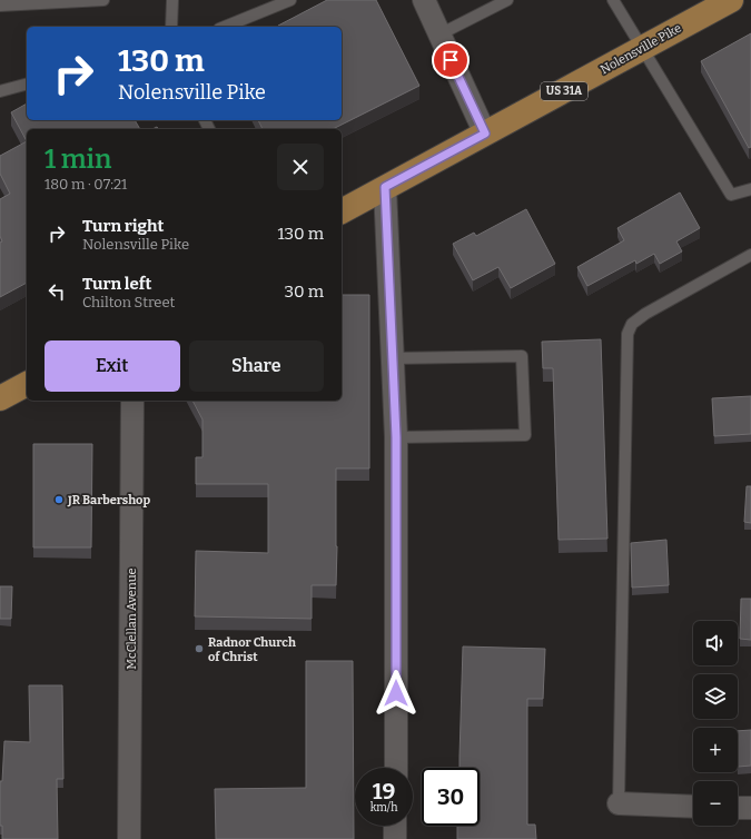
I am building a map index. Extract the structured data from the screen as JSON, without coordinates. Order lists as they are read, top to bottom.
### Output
{
  "streets": {
    "main road": ["Nolensville Pike", "US 31A"],
    "street": ["McClellan Avenue"]
  },
  "places": ["JR Barbershop", "Radnor Church of Christ"],
  "page": {
    "turn": ["130 m", "Nolensville Pike"],
    "heading": ["1 min", "180 m · 07:21"],
    "list": [
      {
        "name": "Turn right",
        "note": "Nolensville Pike",
        "value": "130 m"
      },
      {
        "name": "Turn left",
        "note": "Chilton Street",
        "value": "30 m"
      }
    ],
    "buttons": ["Exit", "Share"],
    "map_buttons": ["+", "−"],
    "speed": "19 km/h",
    "limit": "30"
  }
}
